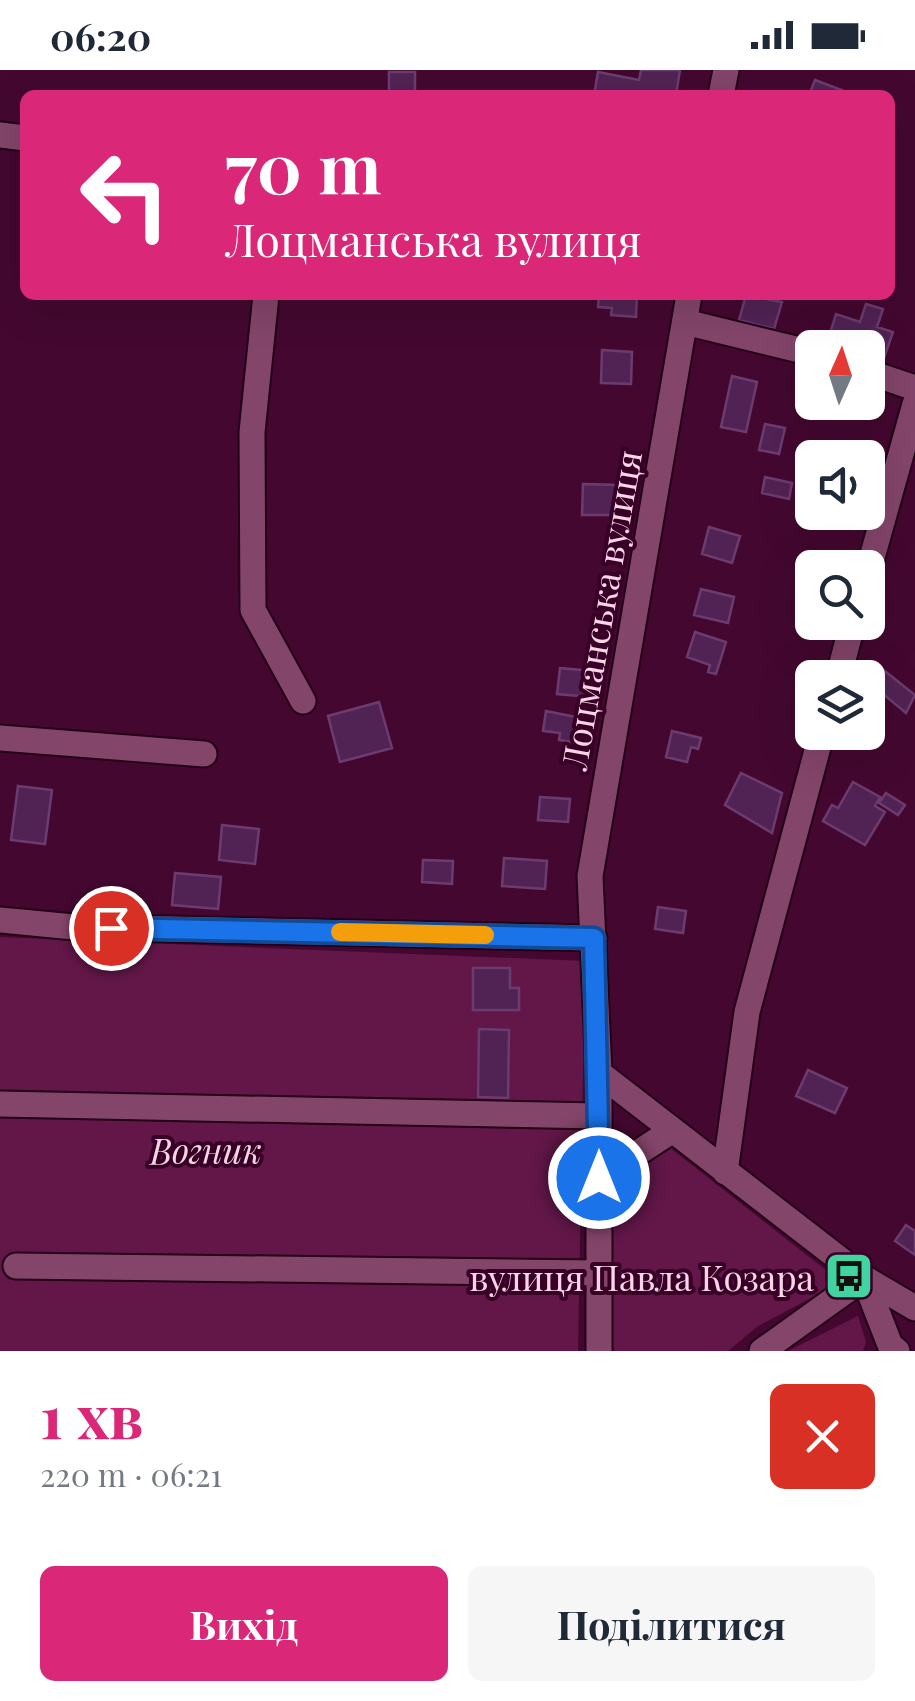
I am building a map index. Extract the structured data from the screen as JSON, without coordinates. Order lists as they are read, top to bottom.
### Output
{
  "streets": {
    "street": ["Лоцманська вулиця"]
  },
  "parks": ["Вогник"],
  "places": {
    "bus stop": ["вулиця Павла Козара"]
  },
  "north": "top",
  "page": {
    "status": "06:20",
    "turn": ["70 m", "Лоцманська вулиця"],
    "heading": ["1 хв", "220 m · 06:21"],
    "buttons": ["Вихід", "Поділитися"]
  }
}
